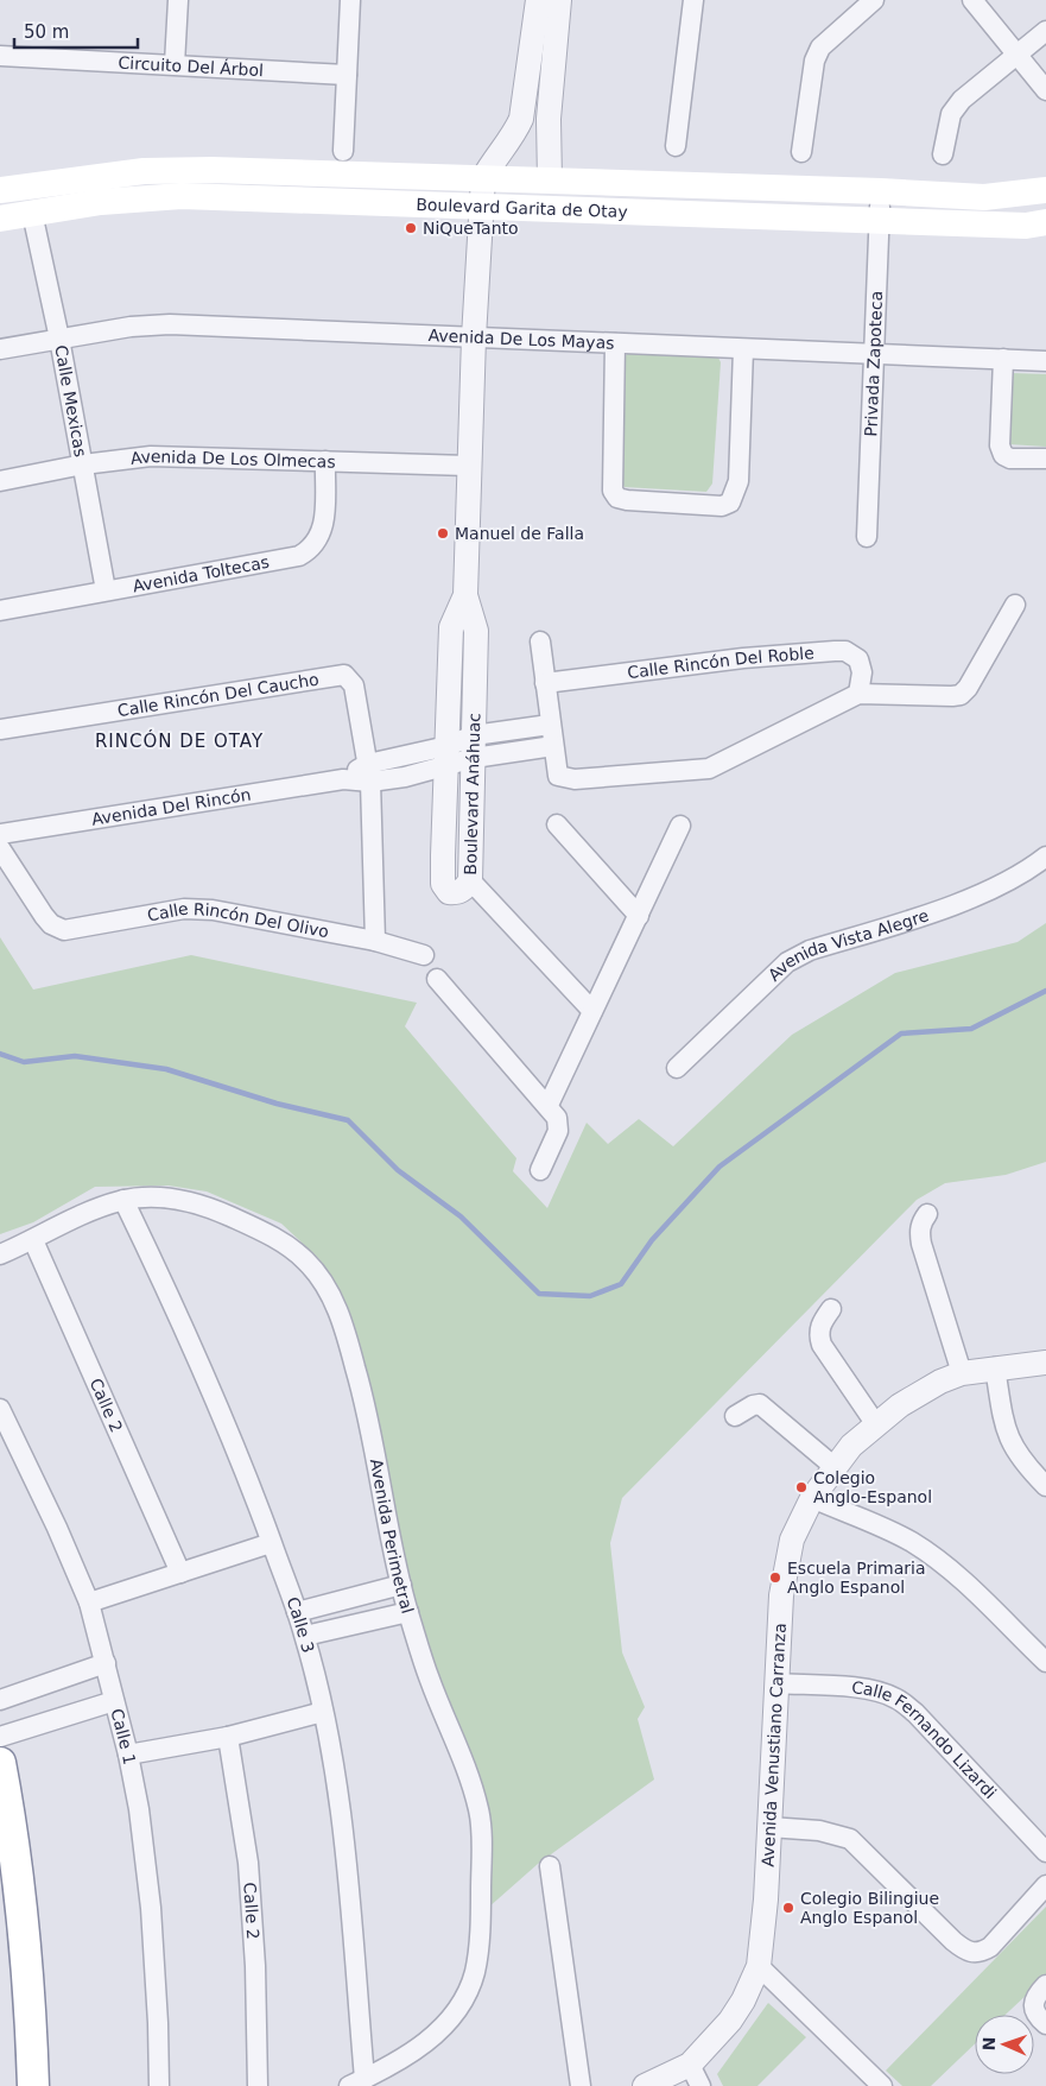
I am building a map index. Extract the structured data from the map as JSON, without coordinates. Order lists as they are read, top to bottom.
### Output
{
  "streets": {
    "main road": ["Boulevard Garita de Otay"],
    "street": [
      "Circuito Del Árbol",
      "Avenida De Los Mayas",
      "Privada Zapoteca",
      "Calle Mexicas",
      "Avenida De Los Olmecas",
      "Avenida Toltecas",
      "Calle Rincón Del Roble",
      "Calle Rincón Del Caucho",
      "Boulevard Anáhuac",
      "Avenida Del Rincón",
      "Calle Rincón Del Olivo",
      "Avenida Vista Alegre",
      "Calle 2",
      "Avenida Perimetral",
      "Calle 3",
      "Calle 1",
      "Avenida Venustiano Carranza",
      "Calle Fernando Lizardi"
    ]
  },
  "crossings": [
    ["Boulevard Garita de Otay", "Privada Zapoteca"],
    ["Boulevard Garita de Otay", "Calle Mexicas"],
    ["Boulevard Garita de Otay", "Boulevard Anáhuac"],
    ["Avenida De Los Mayas", "Privada Zapoteca"],
    ["Avenida De Los Mayas", "Calle Mexicas"],
    ["Avenida De Los Mayas", "Boulevard Anáhuac"],
    ["Calle Mexicas", "Avenida De Los Olmecas"],
    ["Calle Mexicas", "Avenida Toltecas"],
    ["Avenida De Los Olmecas", "Avenida Toltecas"],
    ["Avenida De Los Olmecas", "Boulevard Anáhuac"],
    ["Calle Rincón Del Caucho", "Avenida Del Rincón"],
    ["Boulevard Anáhuac", "Avenida Del Rincón"],
    ["Calle 2", "Avenida Perimetral"],
    ["Avenida Perimetral", "Calle 3"],
    ["Avenida Venustiano Carranza", "Calle Fernando Lizardi"]
  ],
  "districts": ["RINCÓN DE OTAY"],
  "places": [
    "NiQueTanto",
    "Manuel de Falla",
    "Colegio Anglo-Espanol",
    "Escuela Primaria Anglo Espanol",
    "Colegio Bilingiue Anglo Espanol"
  ],
  "scale_bar": "50 m",
  "north": "left"
}
